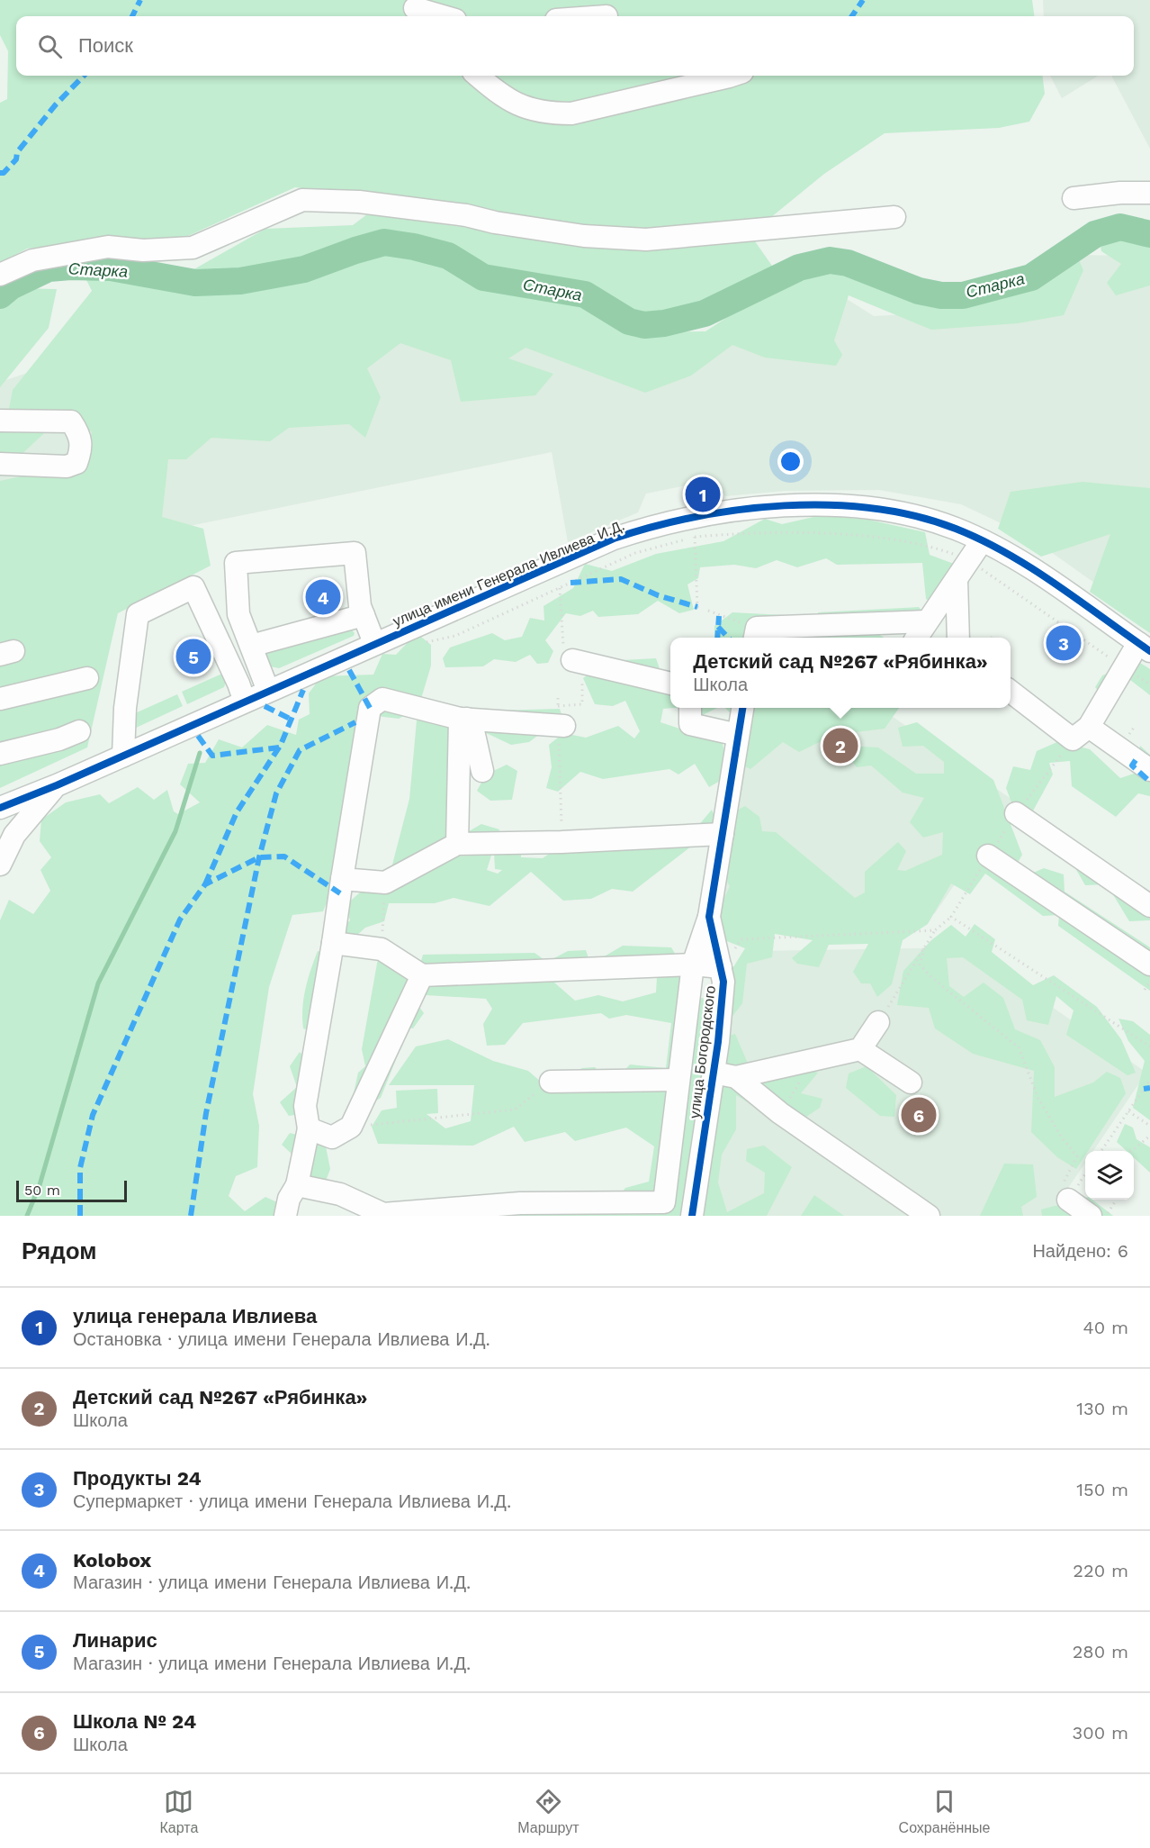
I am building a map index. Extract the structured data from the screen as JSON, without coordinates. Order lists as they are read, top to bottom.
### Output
{
  "streets": {
    "street": ["улица имени Генерала Ивлиева И.Д.", "улица Богородского"]
  },
  "water": ["Старка"],
  "scale_bar": "50 m",
  "page": {
    "search": "Поиск",
    "pins": [
      "1",
      "4",
      "3",
      "5",
      "2",
      "6"
    ],
    "popup": ["Детский сад №267 «Рябинка»", "Школа"],
    "scale": "50 m",
    "heading": ["Рядом", "Найдено: 6"],
    "list": [
      {
        "mark": "1",
        "name": "улица генерала Ивлиева",
        "note": "Остановка · улица имени Генерала Ивлиева И.Д.",
        "value": "40 m"
      },
      {
        "mark": "2",
        "name": "Детский сад №267 «Рябинка»",
        "note": "Школа",
        "value": "130 m"
      },
      {
        "mark": "3",
        "name": "Продукты 24",
        "note": "Супермаркет · улица имени Генерала Ивлиева И.Д.",
        "value": "150 m"
      },
      {
        "mark": "4",
        "name": "Kolobox",
        "note": "Магазин · улица имени Генерала Ивлиева И.Д.",
        "value": "220 m"
      },
      {
        "mark": "5",
        "name": "Линарис",
        "note": "Магазин · улица имени Генерала Ивлиева И.Д.",
        "value": "280 m"
      },
      {
        "mark": "6",
        "name": "Школа № 24",
        "note": "Школа",
        "value": "300 m"
      }
    ],
    "nav": ["Карта", "Маршрут", "Сохранённые"]
  }
}
